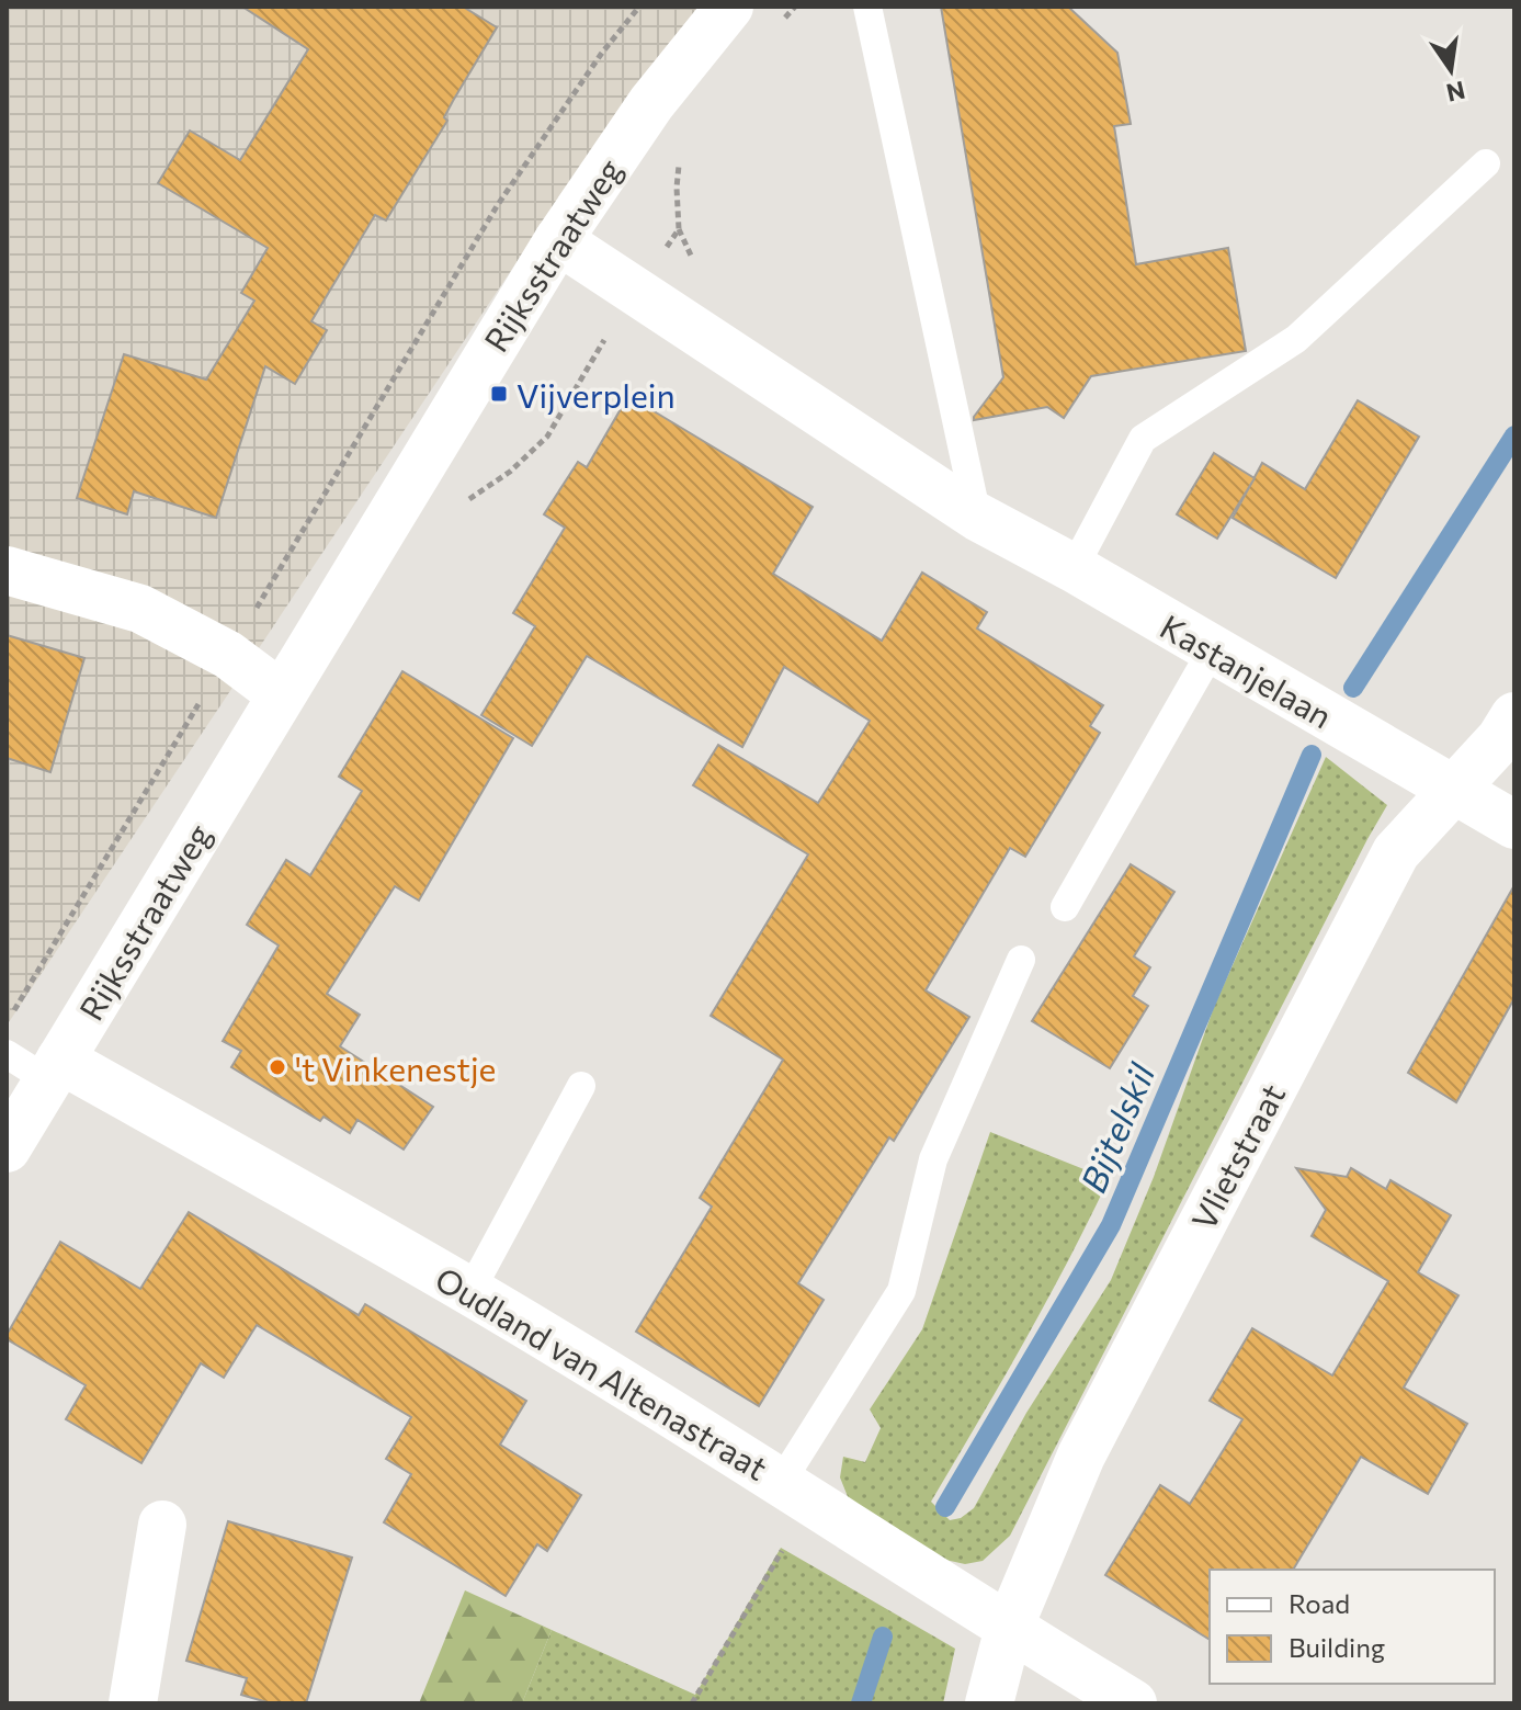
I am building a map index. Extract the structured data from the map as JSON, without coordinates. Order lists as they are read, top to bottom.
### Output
{
  "streets": {
    "street": [
      "Rijksstraatweg",
      "Kastanjelaan",
      "Vlietstraat",
      "Oudland van Altenastraat"
    ]
  },
  "crossings": [
    ["Rijksstraatweg", "Oudland van Altenastraat"],
    ["Kastanjelaan", "Vlietstraat"],
    ["Vlietstraat", "Oudland van Altenastraat"]
  ],
  "water": ["Bijtelskil"],
  "places": {
    "transit": ["Vijverplein"],
    "other": ["'t Vinkenestje"]
  },
  "legend": ["Road", "Building"],
  "north": "bottom"
}
